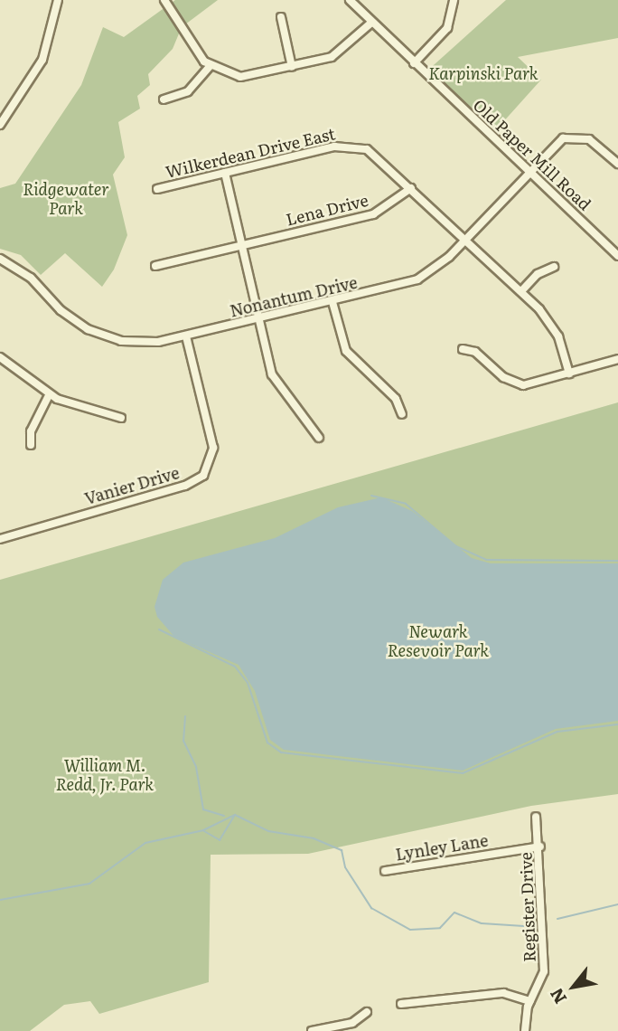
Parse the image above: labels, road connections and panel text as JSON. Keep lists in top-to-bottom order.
{
  "streets": {
    "street": [
      "Wilkerdean Drive East",
      "Old Paper Mill Road",
      "Lena Drive",
      "Nonantum Drive",
      "Vanier Drive",
      "Lynley Lane",
      "Register Drive"
    ]
  },
  "crossings": [
    ["Wilkerdean Drive East", "Lena Drive"],
    ["Wilkerdean Drive East", "Nonantum Drive"],
    ["Old Paper Mill Road", "Nonantum Drive"],
    ["Nonantum Drive", "Vanier Drive"],
    ["Lynley Lane", "Register Drive"]
  ],
  "parks": [
    "Karpinski Park",
    "Ridgewater Park",
    "Newark Resevoir Park",
    "William M. Redd, Jr. Park"
  ],
  "north": "bottom left"
}
